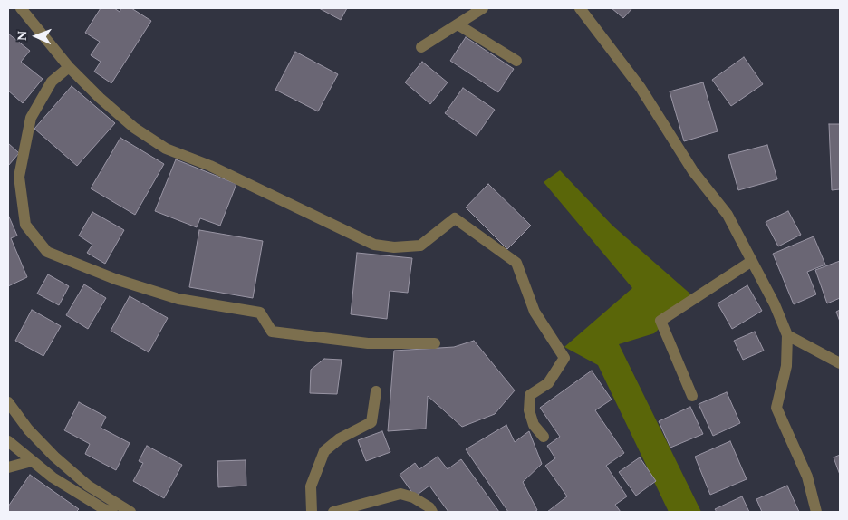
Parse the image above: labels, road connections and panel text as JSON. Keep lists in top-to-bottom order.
{
  "north": "left"
}
